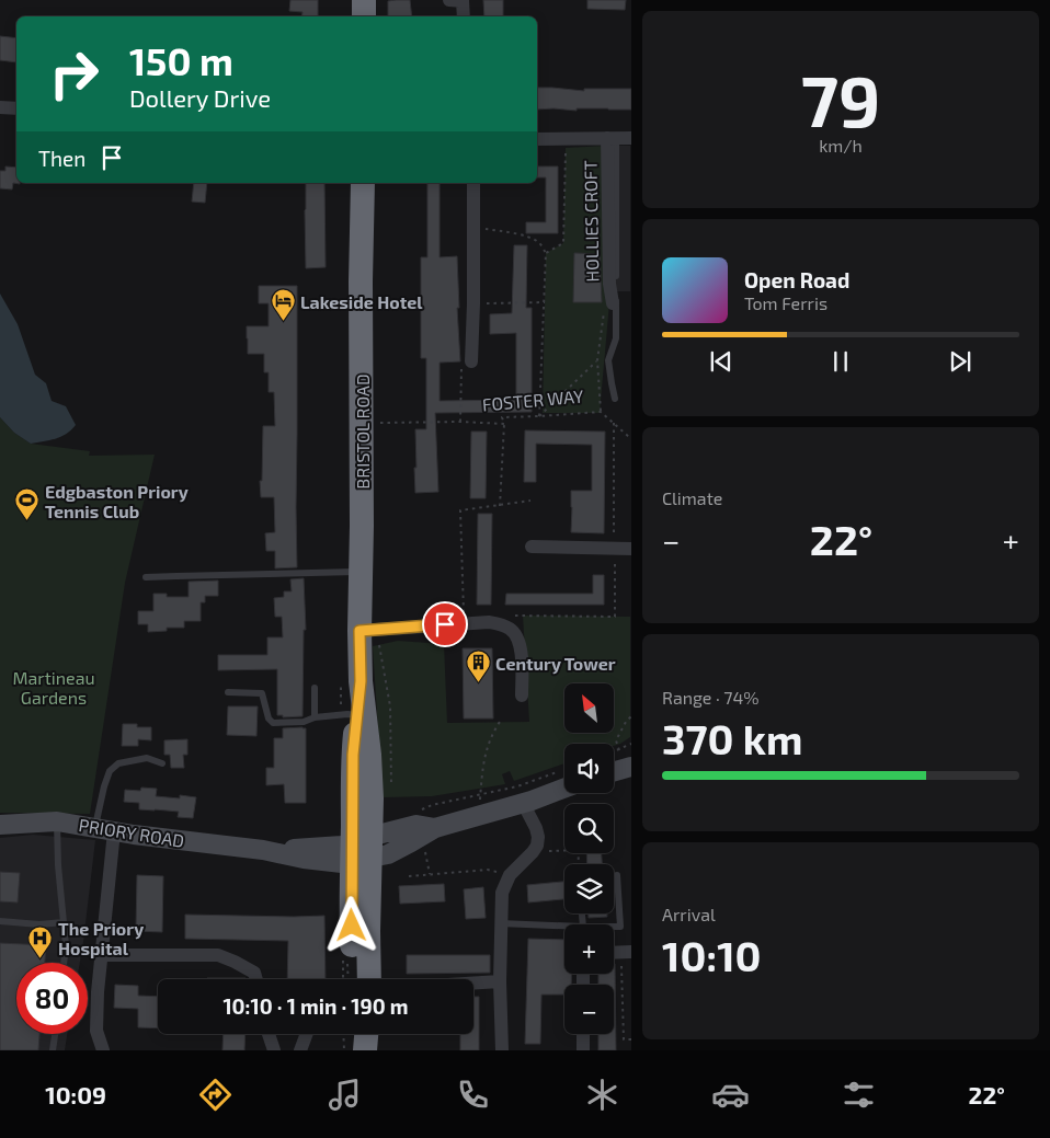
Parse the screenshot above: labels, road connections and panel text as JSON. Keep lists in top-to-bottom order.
{
  "streets": {
    "highway": ["BRISTOL ROAD"],
    "main road": ["PRIORY ROAD"],
    "street": ["HOLLIES CROFT"],
    "path": ["FOSTER WAY"]
  },
  "crossings": [
    ["FOSTER WAY", "BRISTOL ROAD"],
    ["BRISTOL ROAD", "PRIORY ROAD"]
  ],
  "parks": ["Martineau Gardens"],
  "places": {
    "hotel": ["Lakeside Hotel"],
    "sports": ["Edgbaston Priory Tennis Club"],
    "building": ["Century Tower"],
    "hospital": ["The Priory Hospital"]
  },
  "north": "top left",
  "page": {
    "tile": [
      ["79", "km/h"],
      "Climate",
      ["Range · 74%", "370 km"],
      ["Arrival", "10:10"]
    ],
    "turn": ["150 m", "Dollery Drive"],
    "then": "Then",
    "song": ["Open Road", "Tom Ferris"],
    "heat": ["−", "22°", "+"],
    "map_buttons": ["+", "−"],
    "limit": "80",
    "trip": "10:10 · 1 min · 190 m",
    "tabs": ["10:09", "22°"]
  }
}
